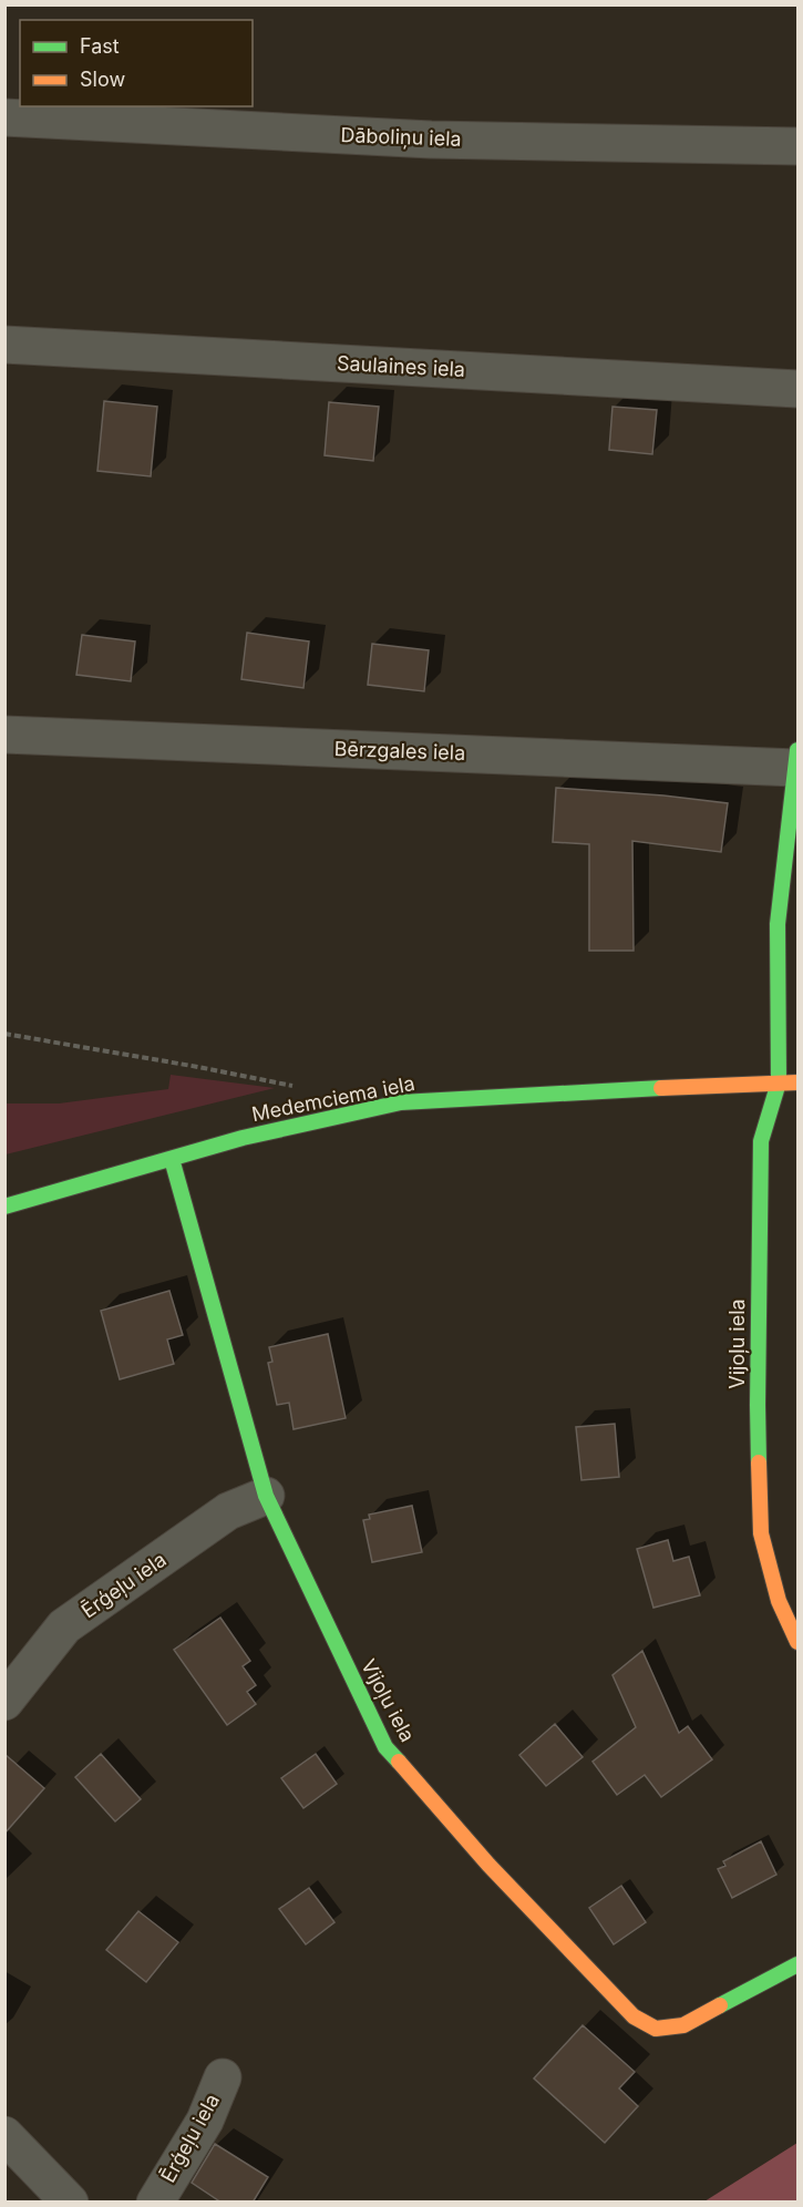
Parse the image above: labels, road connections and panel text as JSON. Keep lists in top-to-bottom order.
{
  "streets": {
    "street": [
      "Dāboliņu iela",
      "Saulaines iela",
      "Bērzgales iela",
      "Medemciema iela",
      "Vijoļu iela",
      "Ērģeļu iela"
    ]
  },
  "crossings": [
    ["Bērzgales iela", "Vijoļu iela"],
    ["Medemciema iela", "Vijoļu iela"],
    ["Vijoļu iela", "Ērģeļu iela"]
  ],
  "legend": ["Fast", "Slow"]
}
